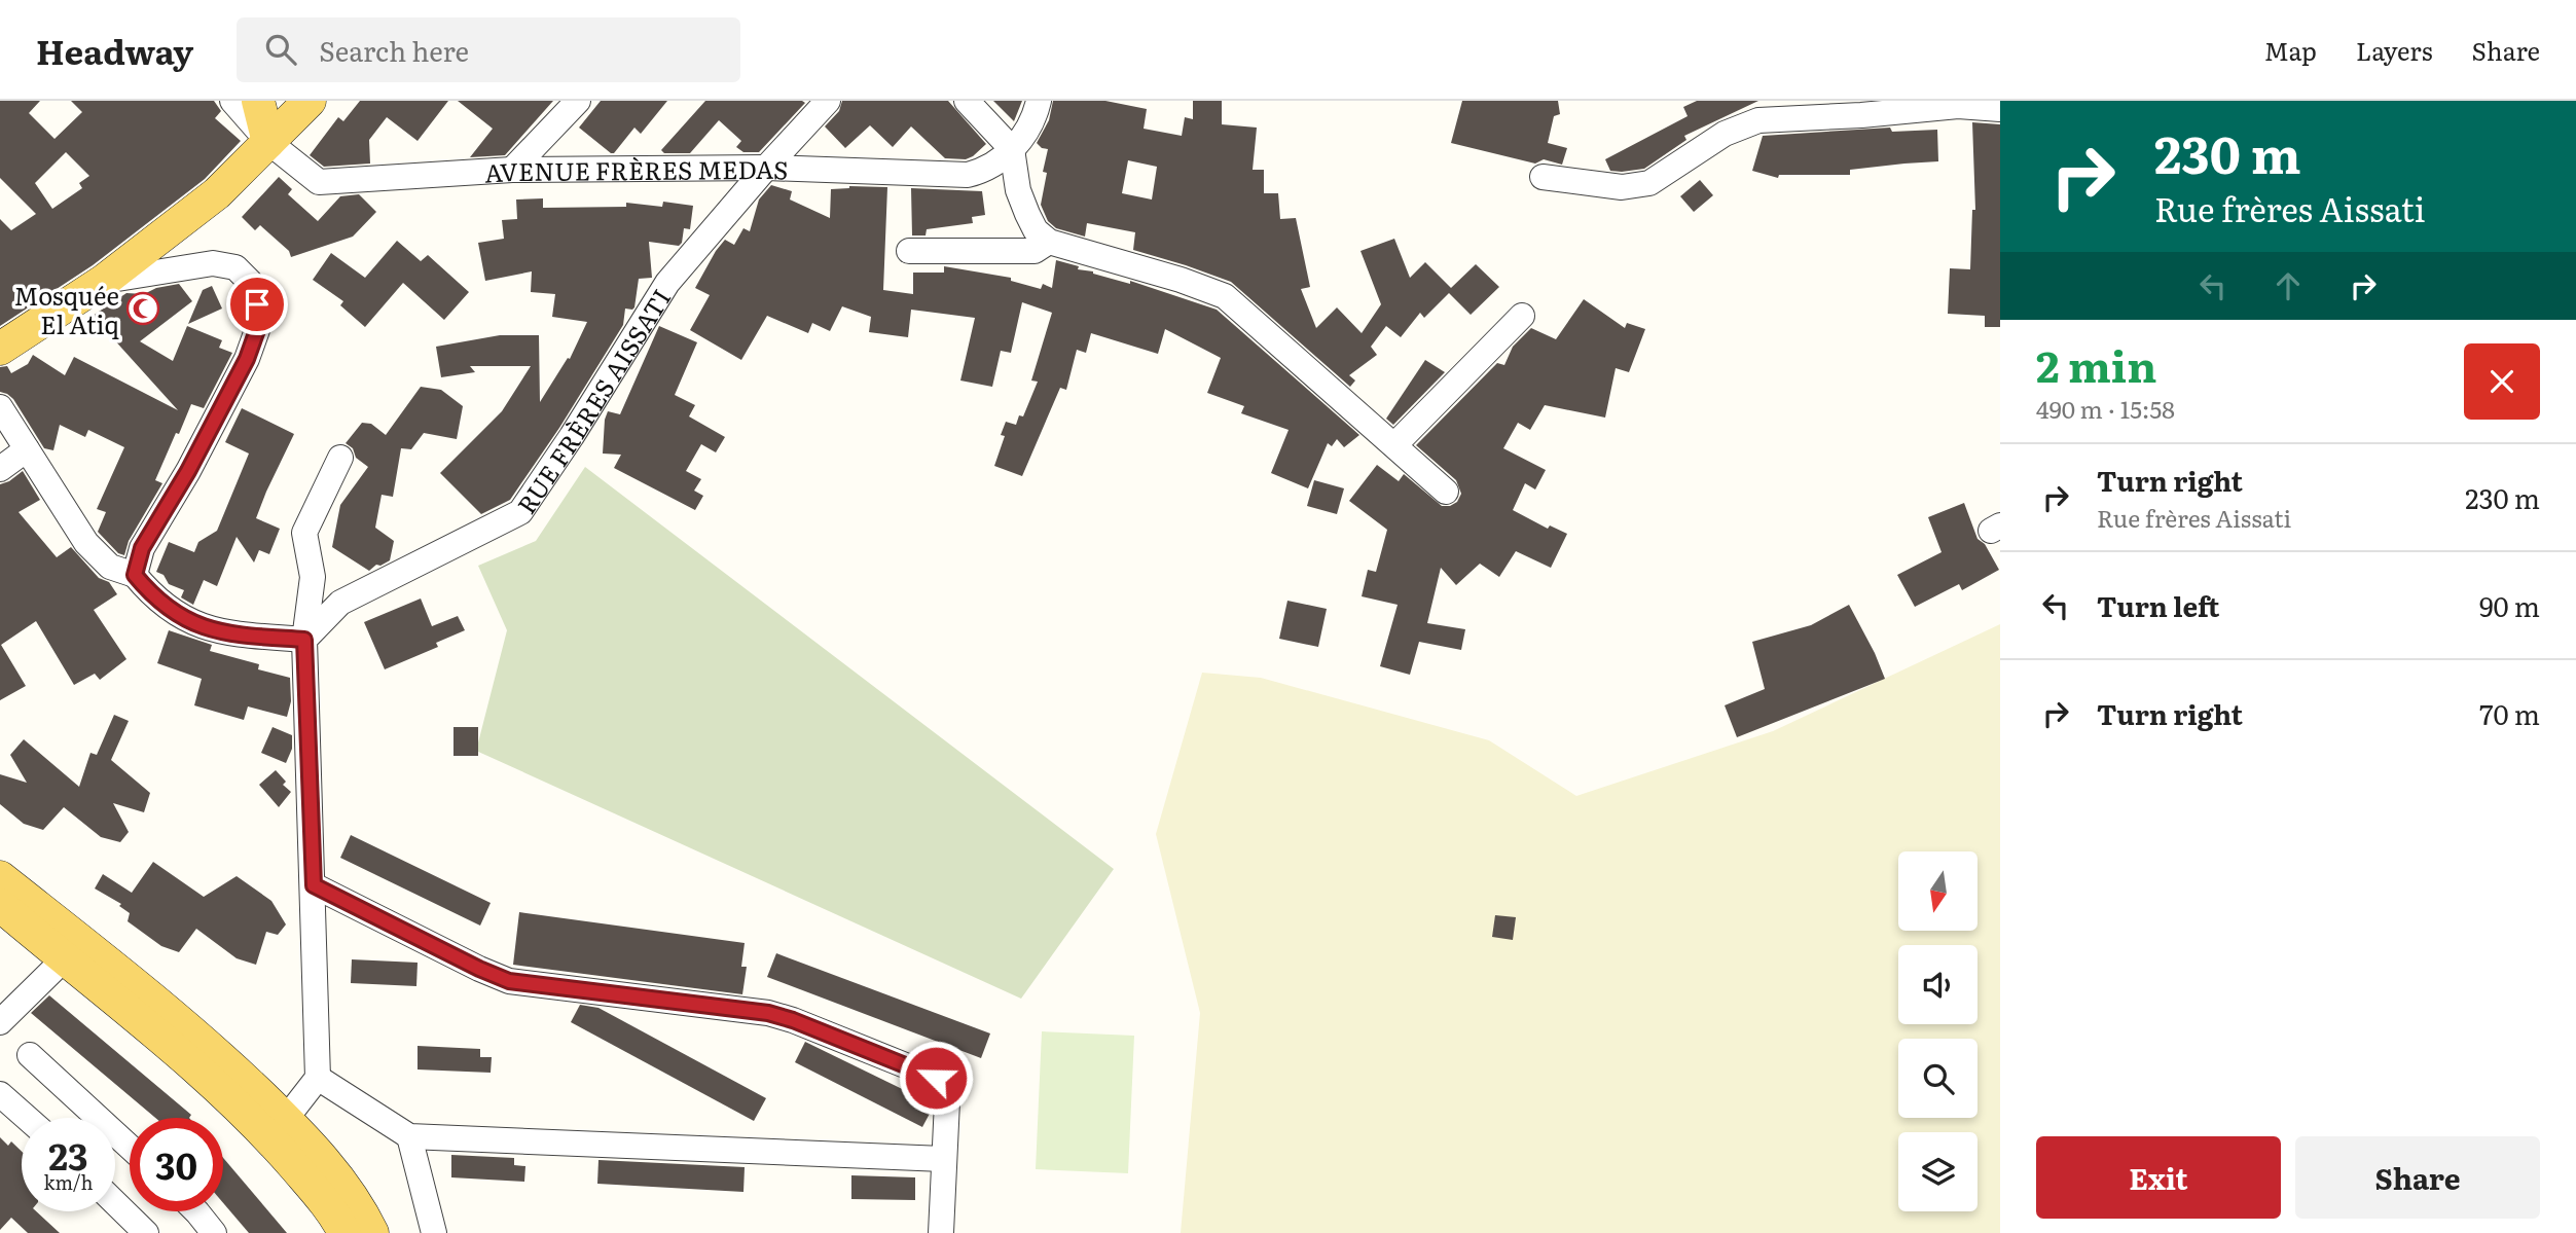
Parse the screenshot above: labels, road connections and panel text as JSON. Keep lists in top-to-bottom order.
{
  "streets": {
    "street": ["AVENUE FRÈRES MEDAS", "RUE FRÈRES AISSATI"]
  },
  "crossings": [
    ["AVENUE FRÈRES MEDAS", "RUE FRÈRES AISSATI"]
  ],
  "places": {
    "mosque": ["Mosquée El Atiq"]
  },
  "north": "bottom",
  "page": {
    "header": "Headway",
    "search": "Search here",
    "nav": ["Map", "Layers", "Share"],
    "turn": ["230 m", "Rue frères Aissati"],
    "heading": ["2 min", "490 m · 15:58"],
    "list": [
      {
        "name": "Turn right",
        "note": "Rue frères Aissati",
        "value": "230 m"
      },
      {
        "name": "Turn left",
        "value": "90 m"
      },
      {
        "name": "Turn right",
        "value": "70 m"
      }
    ],
    "speed": "23 km/h",
    "limit": "30",
    "buttons": ["Exit", "Share"]
  }
}
